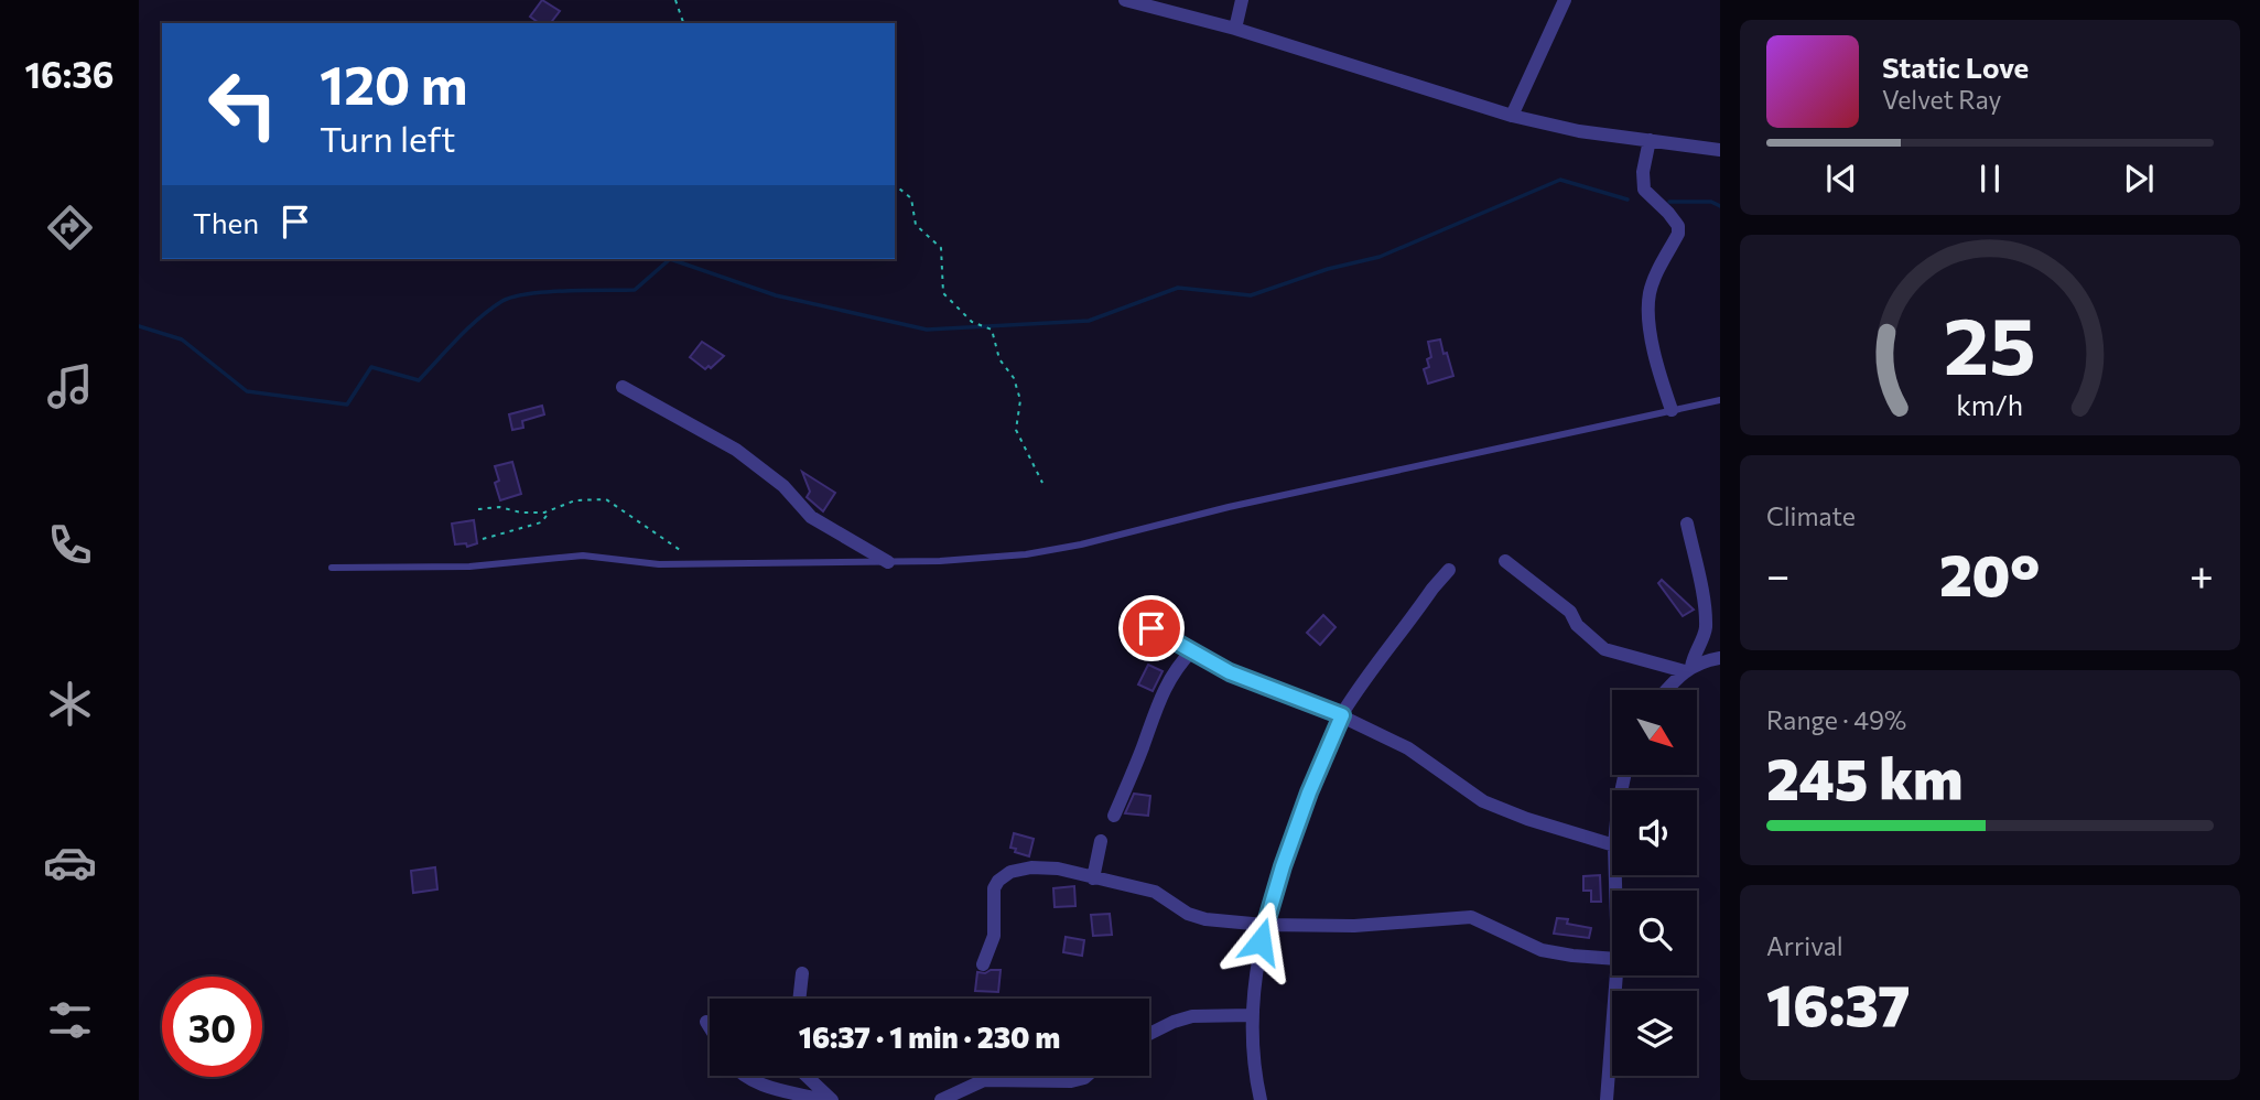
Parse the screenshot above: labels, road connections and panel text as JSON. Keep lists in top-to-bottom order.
{
  "north": "bottom right",
  "page": {
    "tabs": "16:36",
    "turn": ["120 m", "Turn left"],
    "song": ["Static Love", "Velvet Ray"],
    "then": "Then",
    "tile": [
      "Climate",
      ["Range · 49%", "245 km"],
      ["Arrival", "16:37"]
    ],
    "heat": ["−", "20°", "+"],
    "limit": "30",
    "trip": "16:37 · 1 min · 230 m",
    "gauge": ["25", "km/h"]
  }
}
